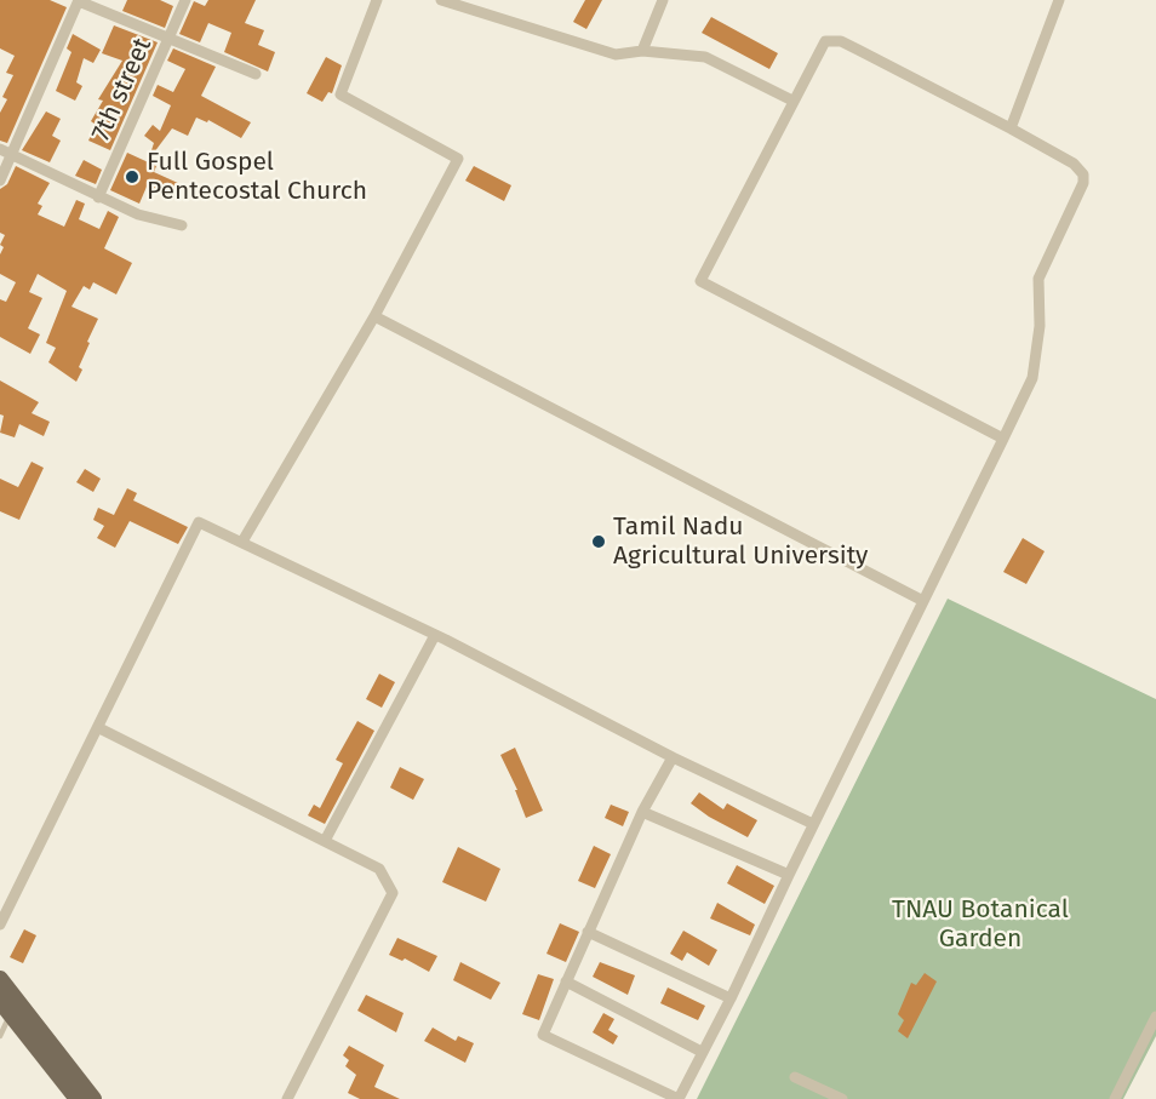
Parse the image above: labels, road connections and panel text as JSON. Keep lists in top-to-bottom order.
{
  "streets": {
    "street": ["7th street"]
  },
  "parks": ["TNAU Botanical Garden"],
  "places": ["Full Gospel Pentecostal Church", "Tamil Nadu Agricultural University"]
}
